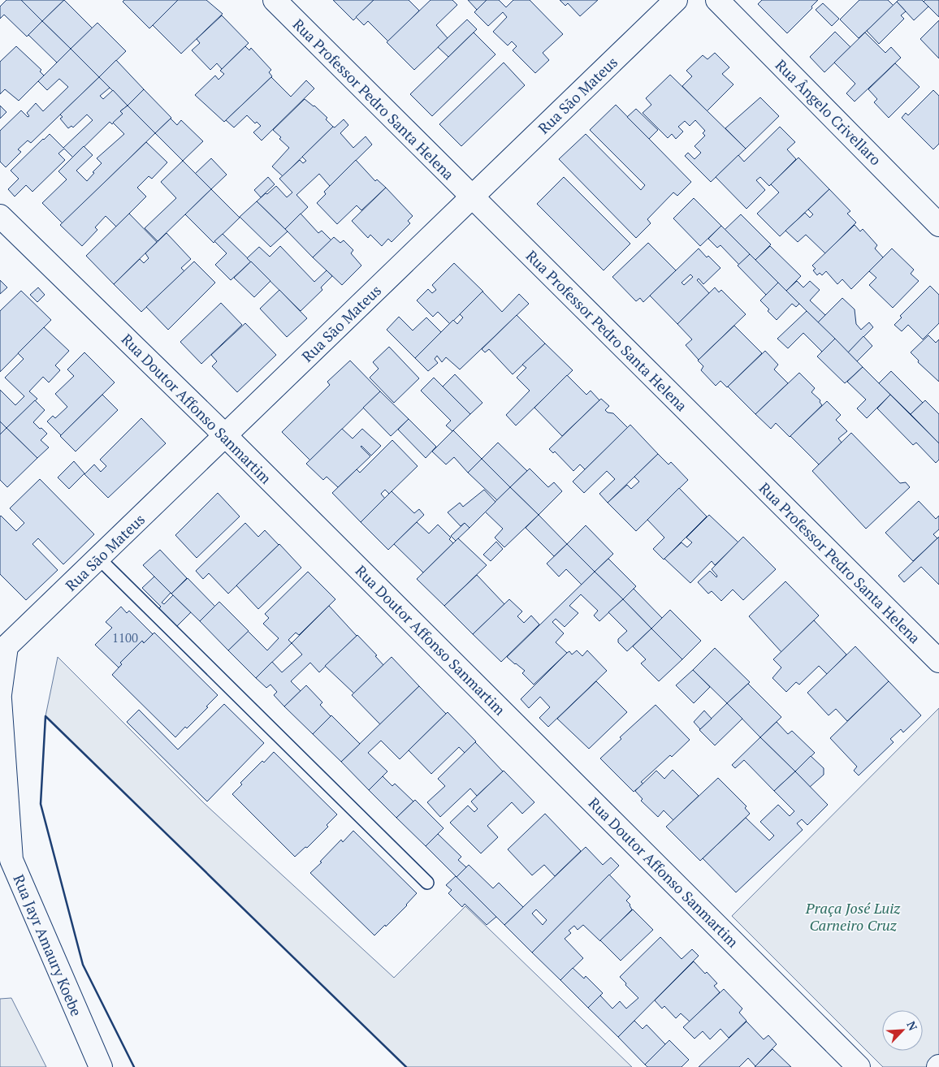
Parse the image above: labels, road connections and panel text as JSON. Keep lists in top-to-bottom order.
{
  "streets": {
    "street": [
      "Rua São Mateus",
      "Rua Professor Pedro Santa Helena",
      "Rua Ângelo Crivellaro",
      "Rua Doutor Affonso Sanmartim",
      "Rua Jayr Amaury Koebe"
    ]
  },
  "crossings": [
    ["Rua São Mateus", "Rua Professor Pedro Santa Helena"],
    ["Rua São Mateus", "Rua Doutor Affonso Sanmartim"]
  ],
  "parks": ["Praça José Luiz Carneiro Cruz"],
  "house_numbers": ["1100"],
  "north": "top right"
}
